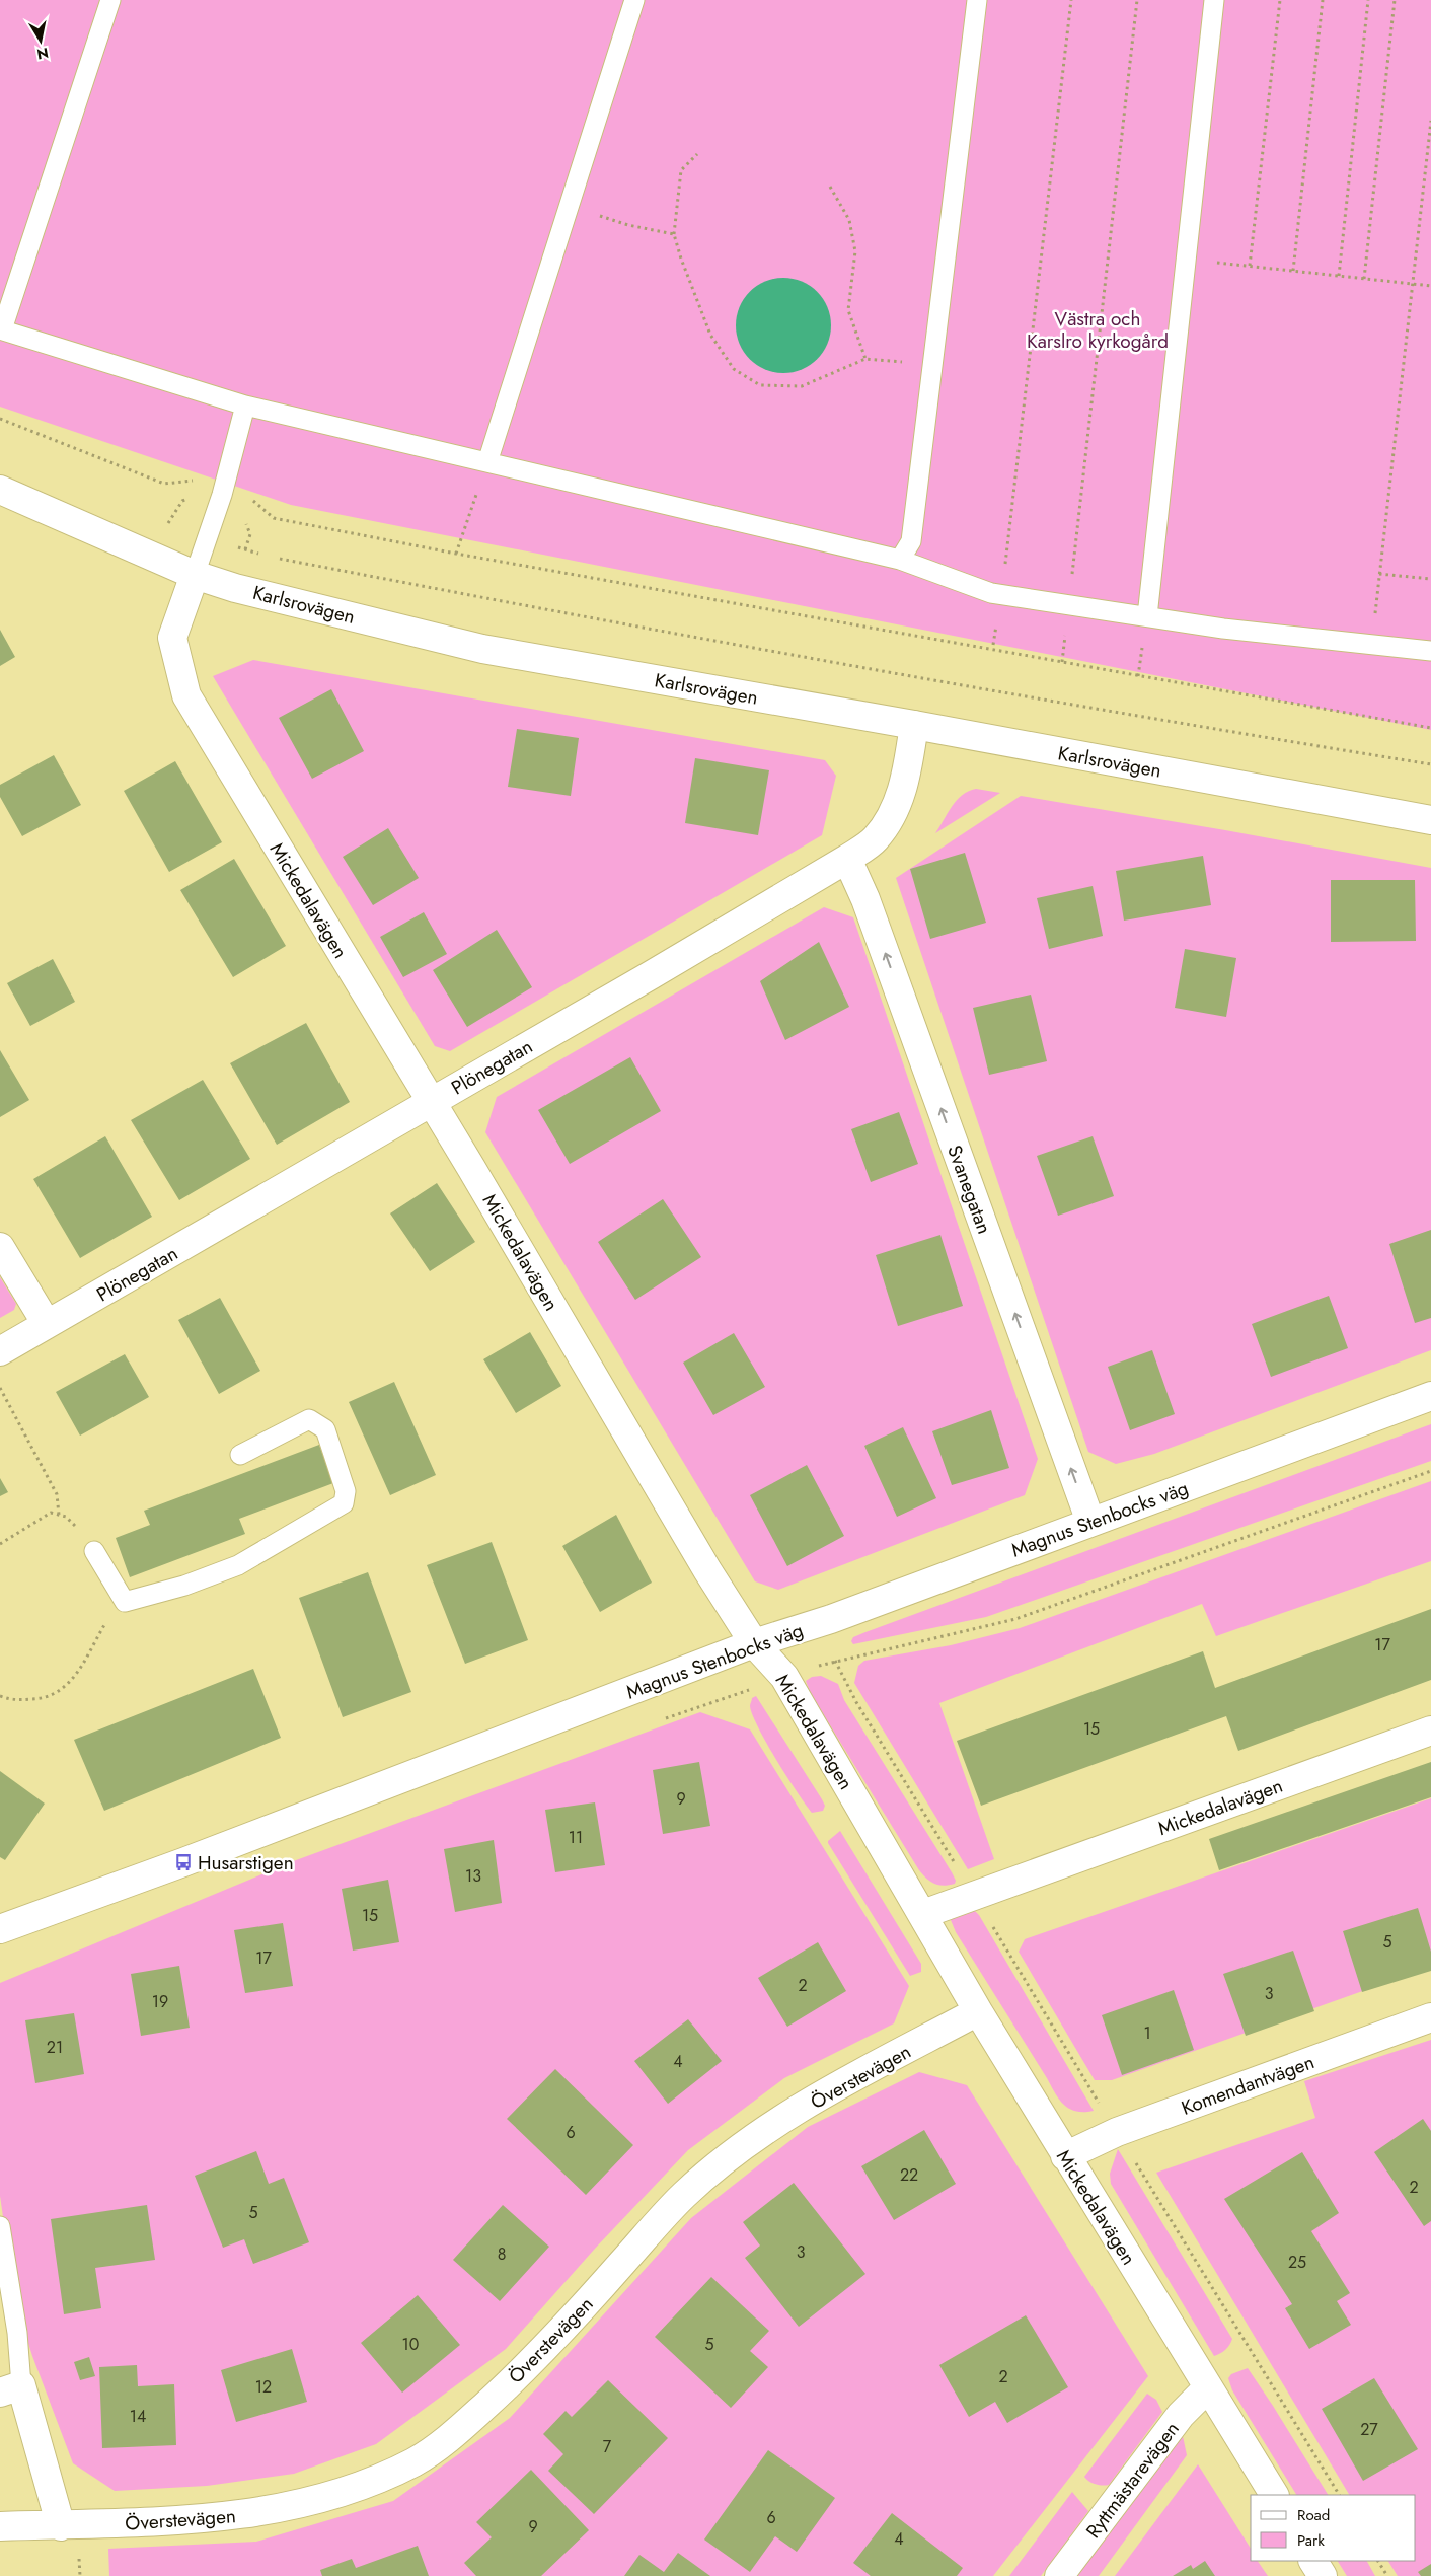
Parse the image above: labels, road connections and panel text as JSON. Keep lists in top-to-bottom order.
{
  "streets": {
    "street": [
      "Karlsrovägen",
      "Mickedalavägen",
      "Plönegatan",
      "Svanegatan",
      "Magnus Stenbocks väg",
      "Överstevägen",
      "Komendantvägen",
      "Ryttmästarevägen"
    ]
  },
  "crossings": [
    ["Karlsrovägen", "Mickedalavägen"],
    ["Karlsrovägen", "Plönegatan"],
    ["Mickedalavägen", "Plönegatan"],
    ["Mickedalavägen", "Magnus Stenbocks väg"],
    ["Mickedalavägen", "Överstevägen"],
    ["Mickedalavägen", "Komendantvägen"],
    ["Mickedalavägen", "Ryttmästarevägen"],
    ["Plönegatan", "Svanegatan"],
    ["Svanegatan", "Magnus Stenbocks väg"]
  ],
  "one_way": ["Svanegatan"],
  "parks": ["Västra och Karslro kyrkogård"],
  "places": {
    "bus stop": ["Husarstigen"]
  },
  "house_numbers": [
    "17",
    "15",
    "9",
    "11",
    "13",
    "15",
    "5",
    "17",
    "2",
    "3",
    "19",
    "1",
    "21",
    "4",
    "6",
    "22",
    "2",
    "5",
    "3",
    "8",
    "25",
    "10",
    "5",
    "2",
    "12",
    "14",
    "27",
    "7",
    "6",
    "9",
    "4"
  ],
  "legend": ["Road", "Park"],
  "north": "bottom"
}
